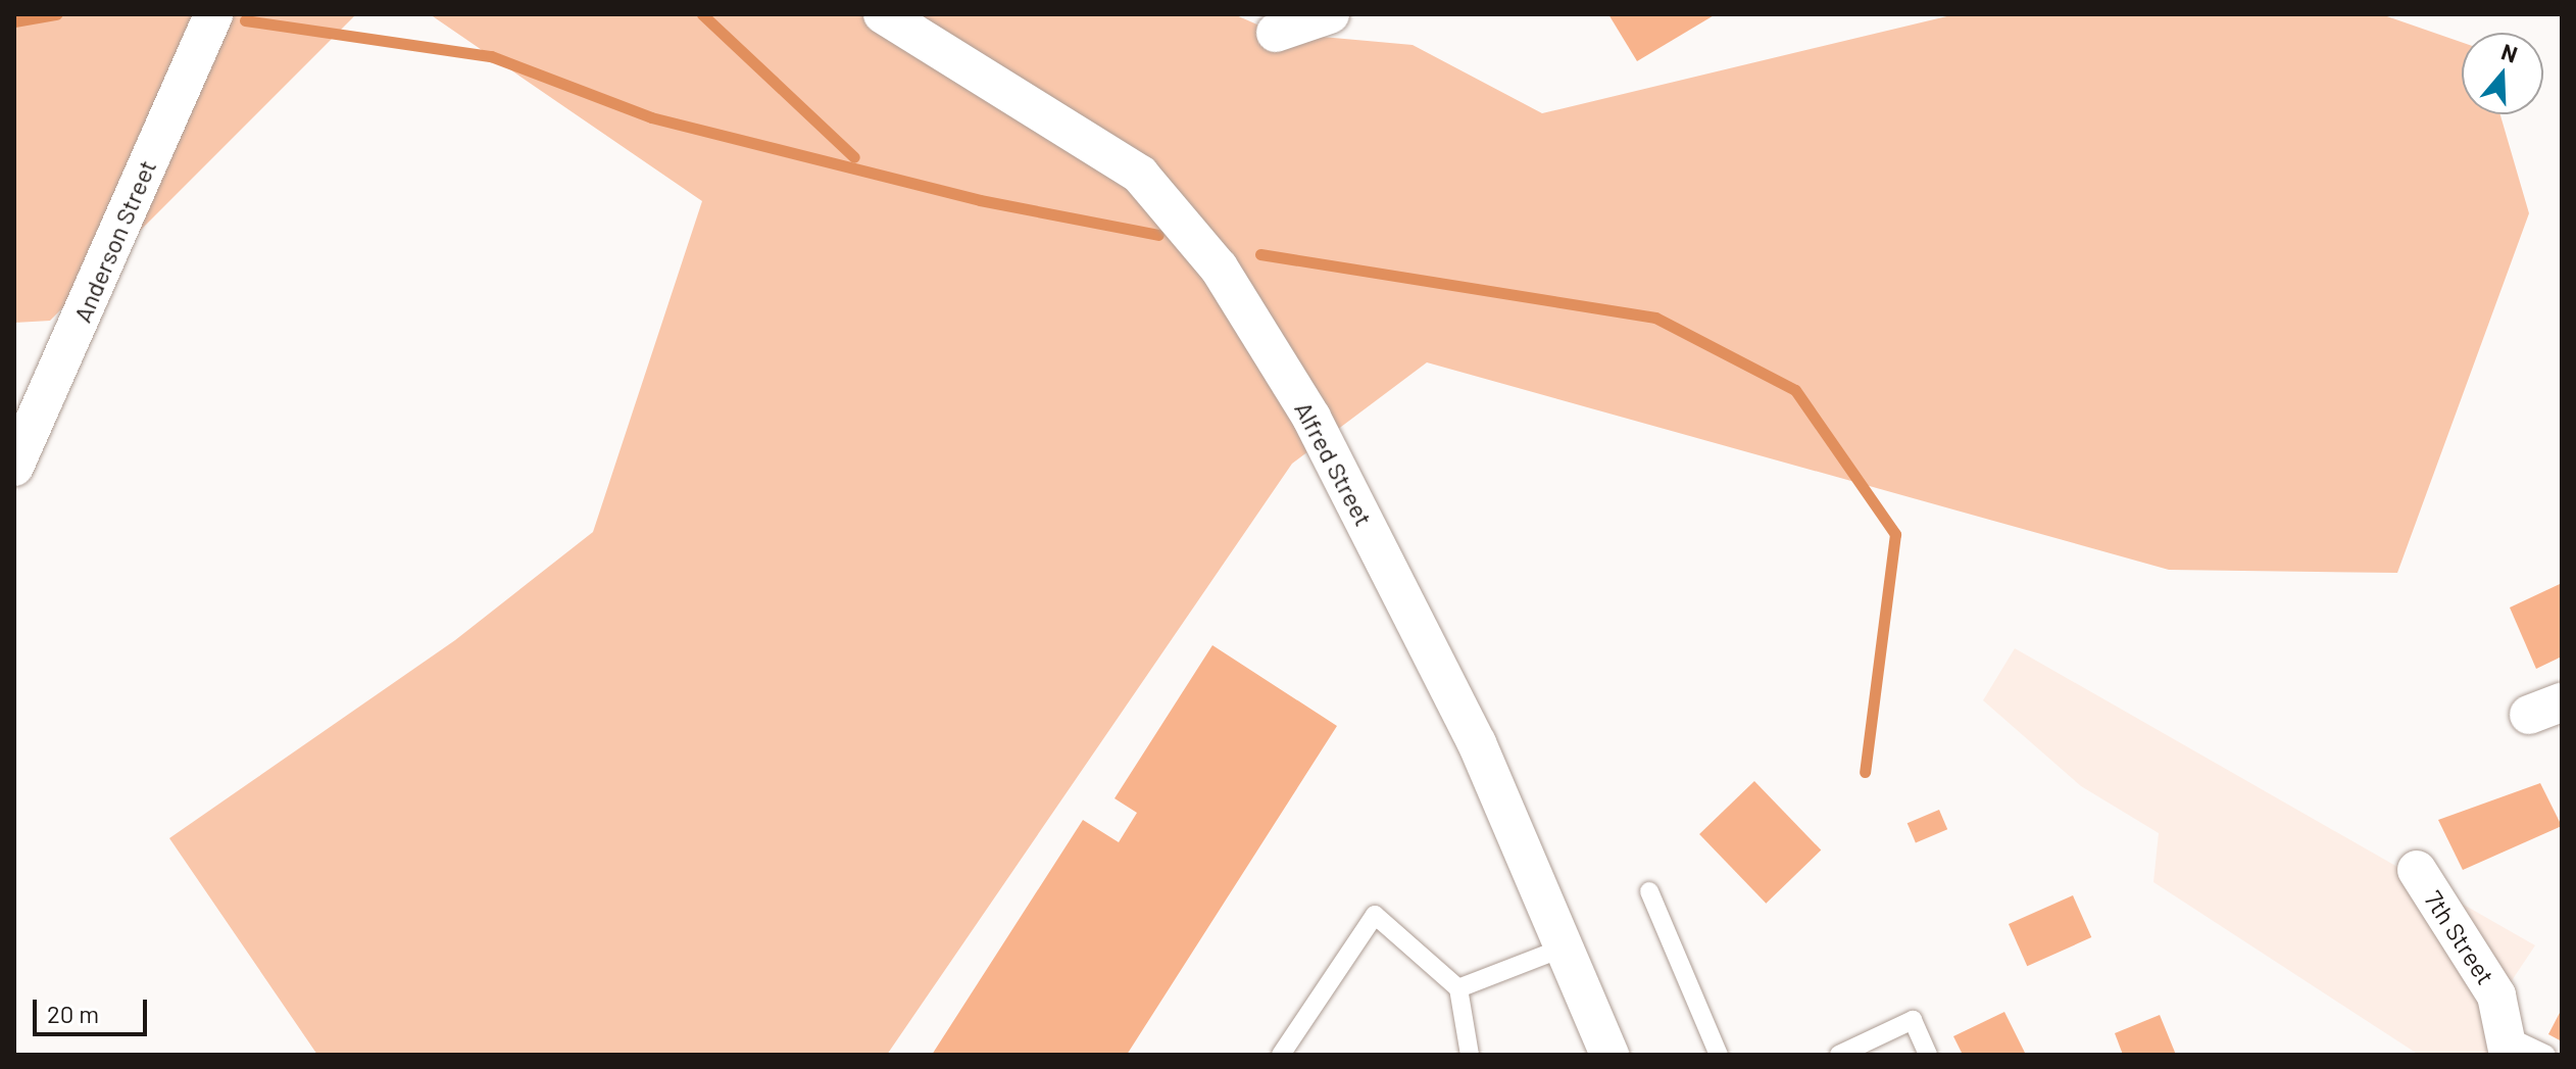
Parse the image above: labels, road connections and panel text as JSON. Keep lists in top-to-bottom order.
{
  "streets": {
    "street": ["Anderson Street", "Alfred Street", "7th Street"]
  },
  "scale_bar": "20 m",
  "north": "top"
}
